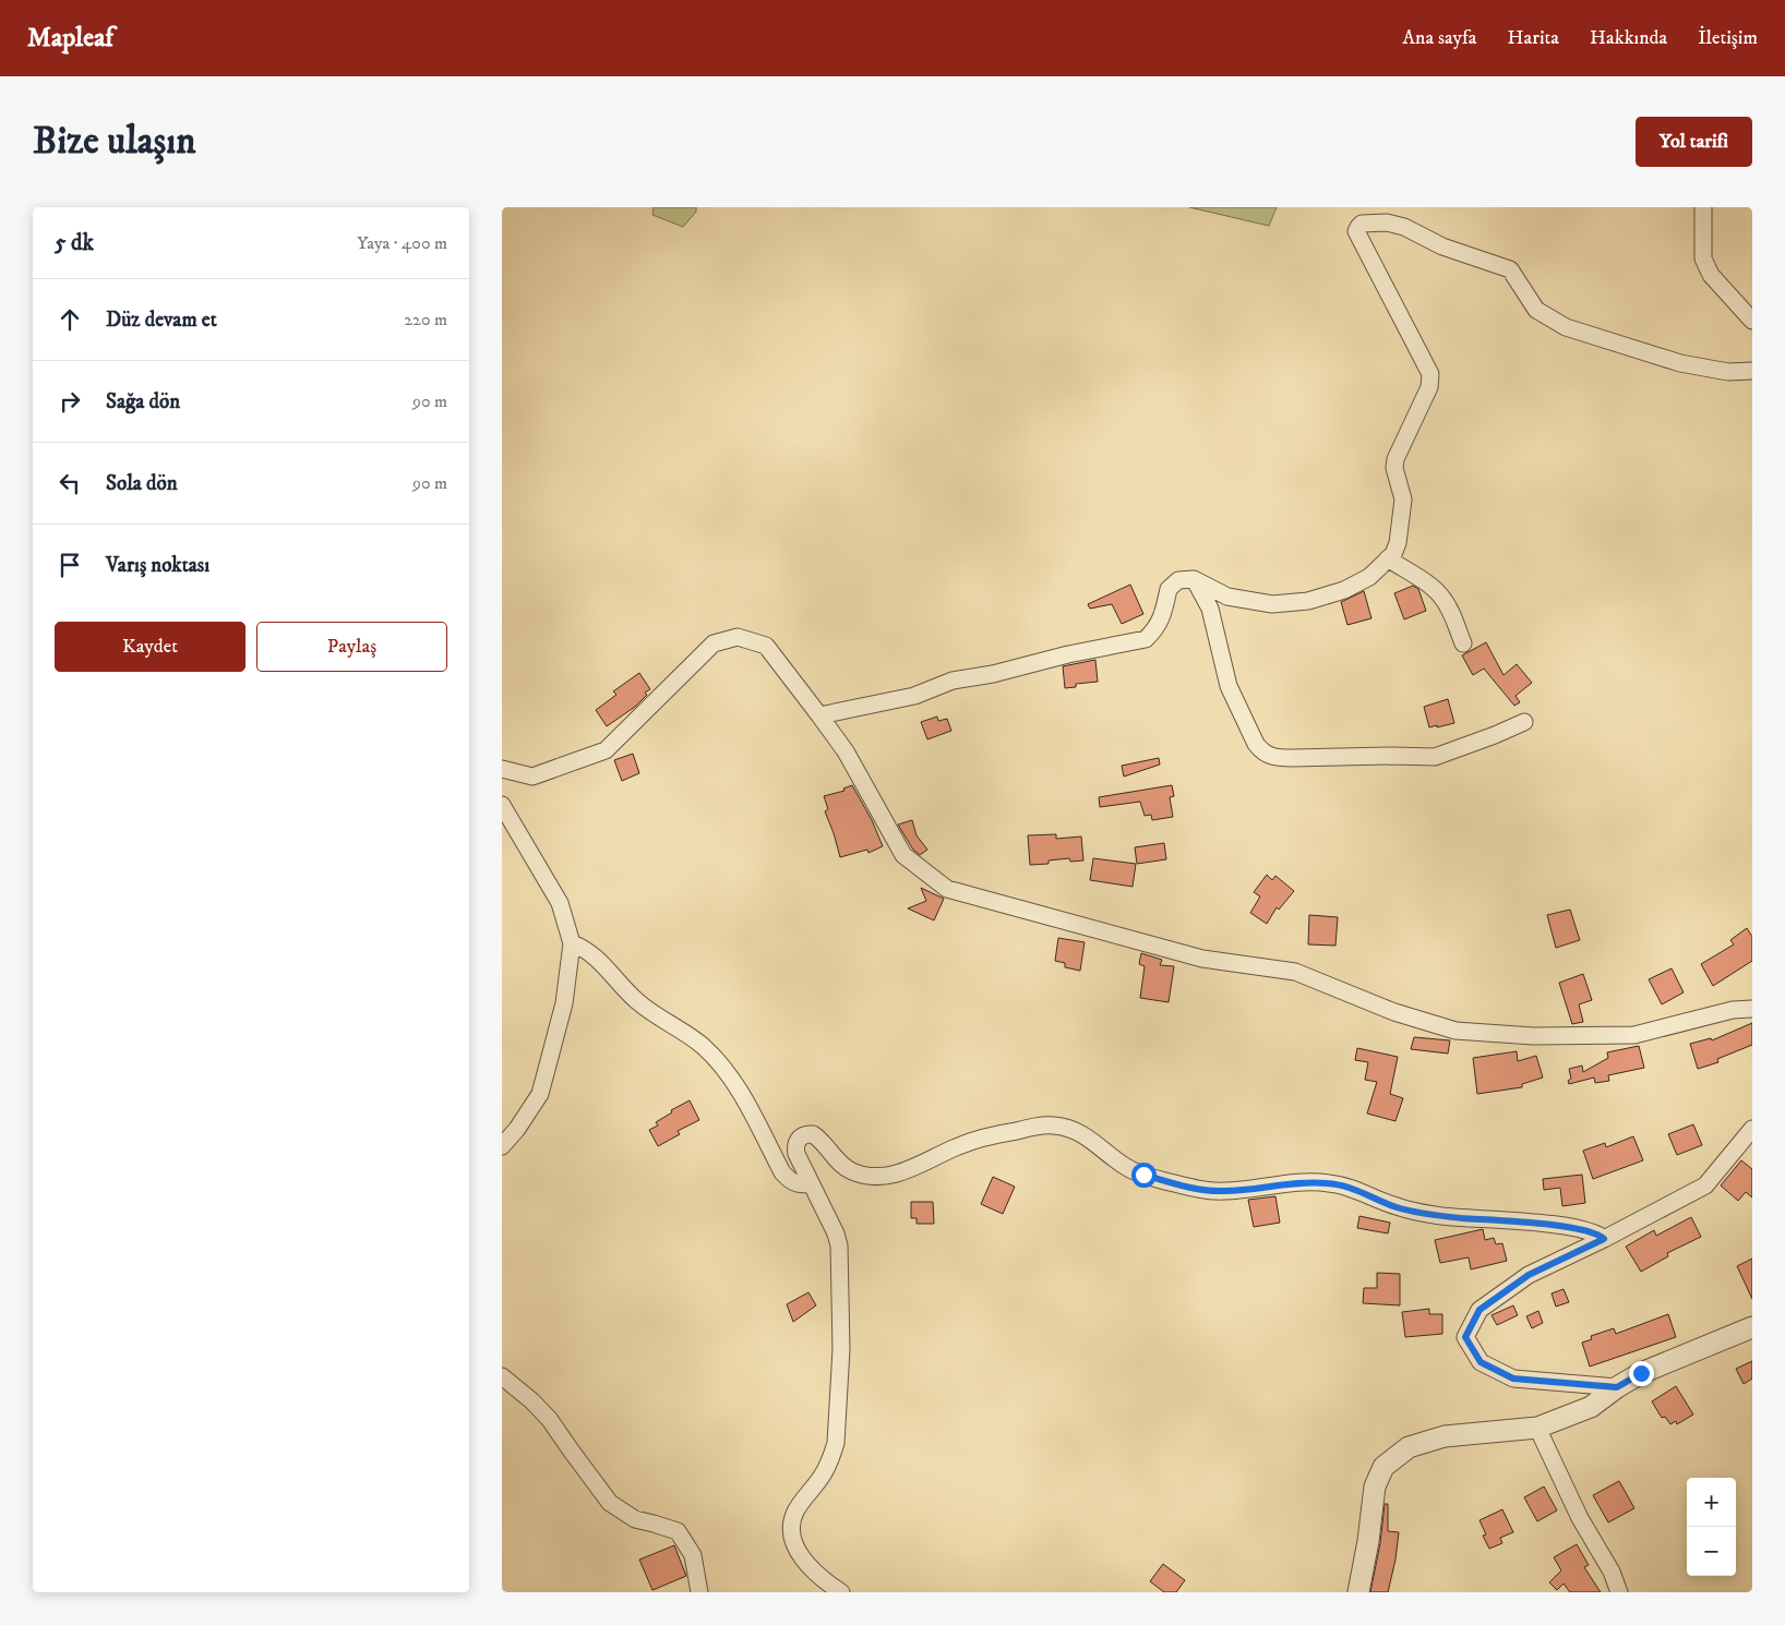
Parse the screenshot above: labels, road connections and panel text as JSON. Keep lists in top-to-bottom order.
{
  "page": {
    "header": "Mapleaf",
    "nav": [
      "Ana sayfa",
      "Harita",
      "Hakkında",
      "İletişim"
    ],
    "buttons": [
      "Yol tarifi",
      ["Kaydet", "Paylaş"]
    ],
    "title": "Bize ulaşın",
    "heading": ["5 dk", "Yaya · 400 m"],
    "list": [
      ["Düz devam et", "220 m"],
      ["Sağa dön", "90 m"],
      ["Sola dön", "90 m"],
      "Varış noktası"
    ],
    "map_buttons": ["+", "−"]
  }
}
